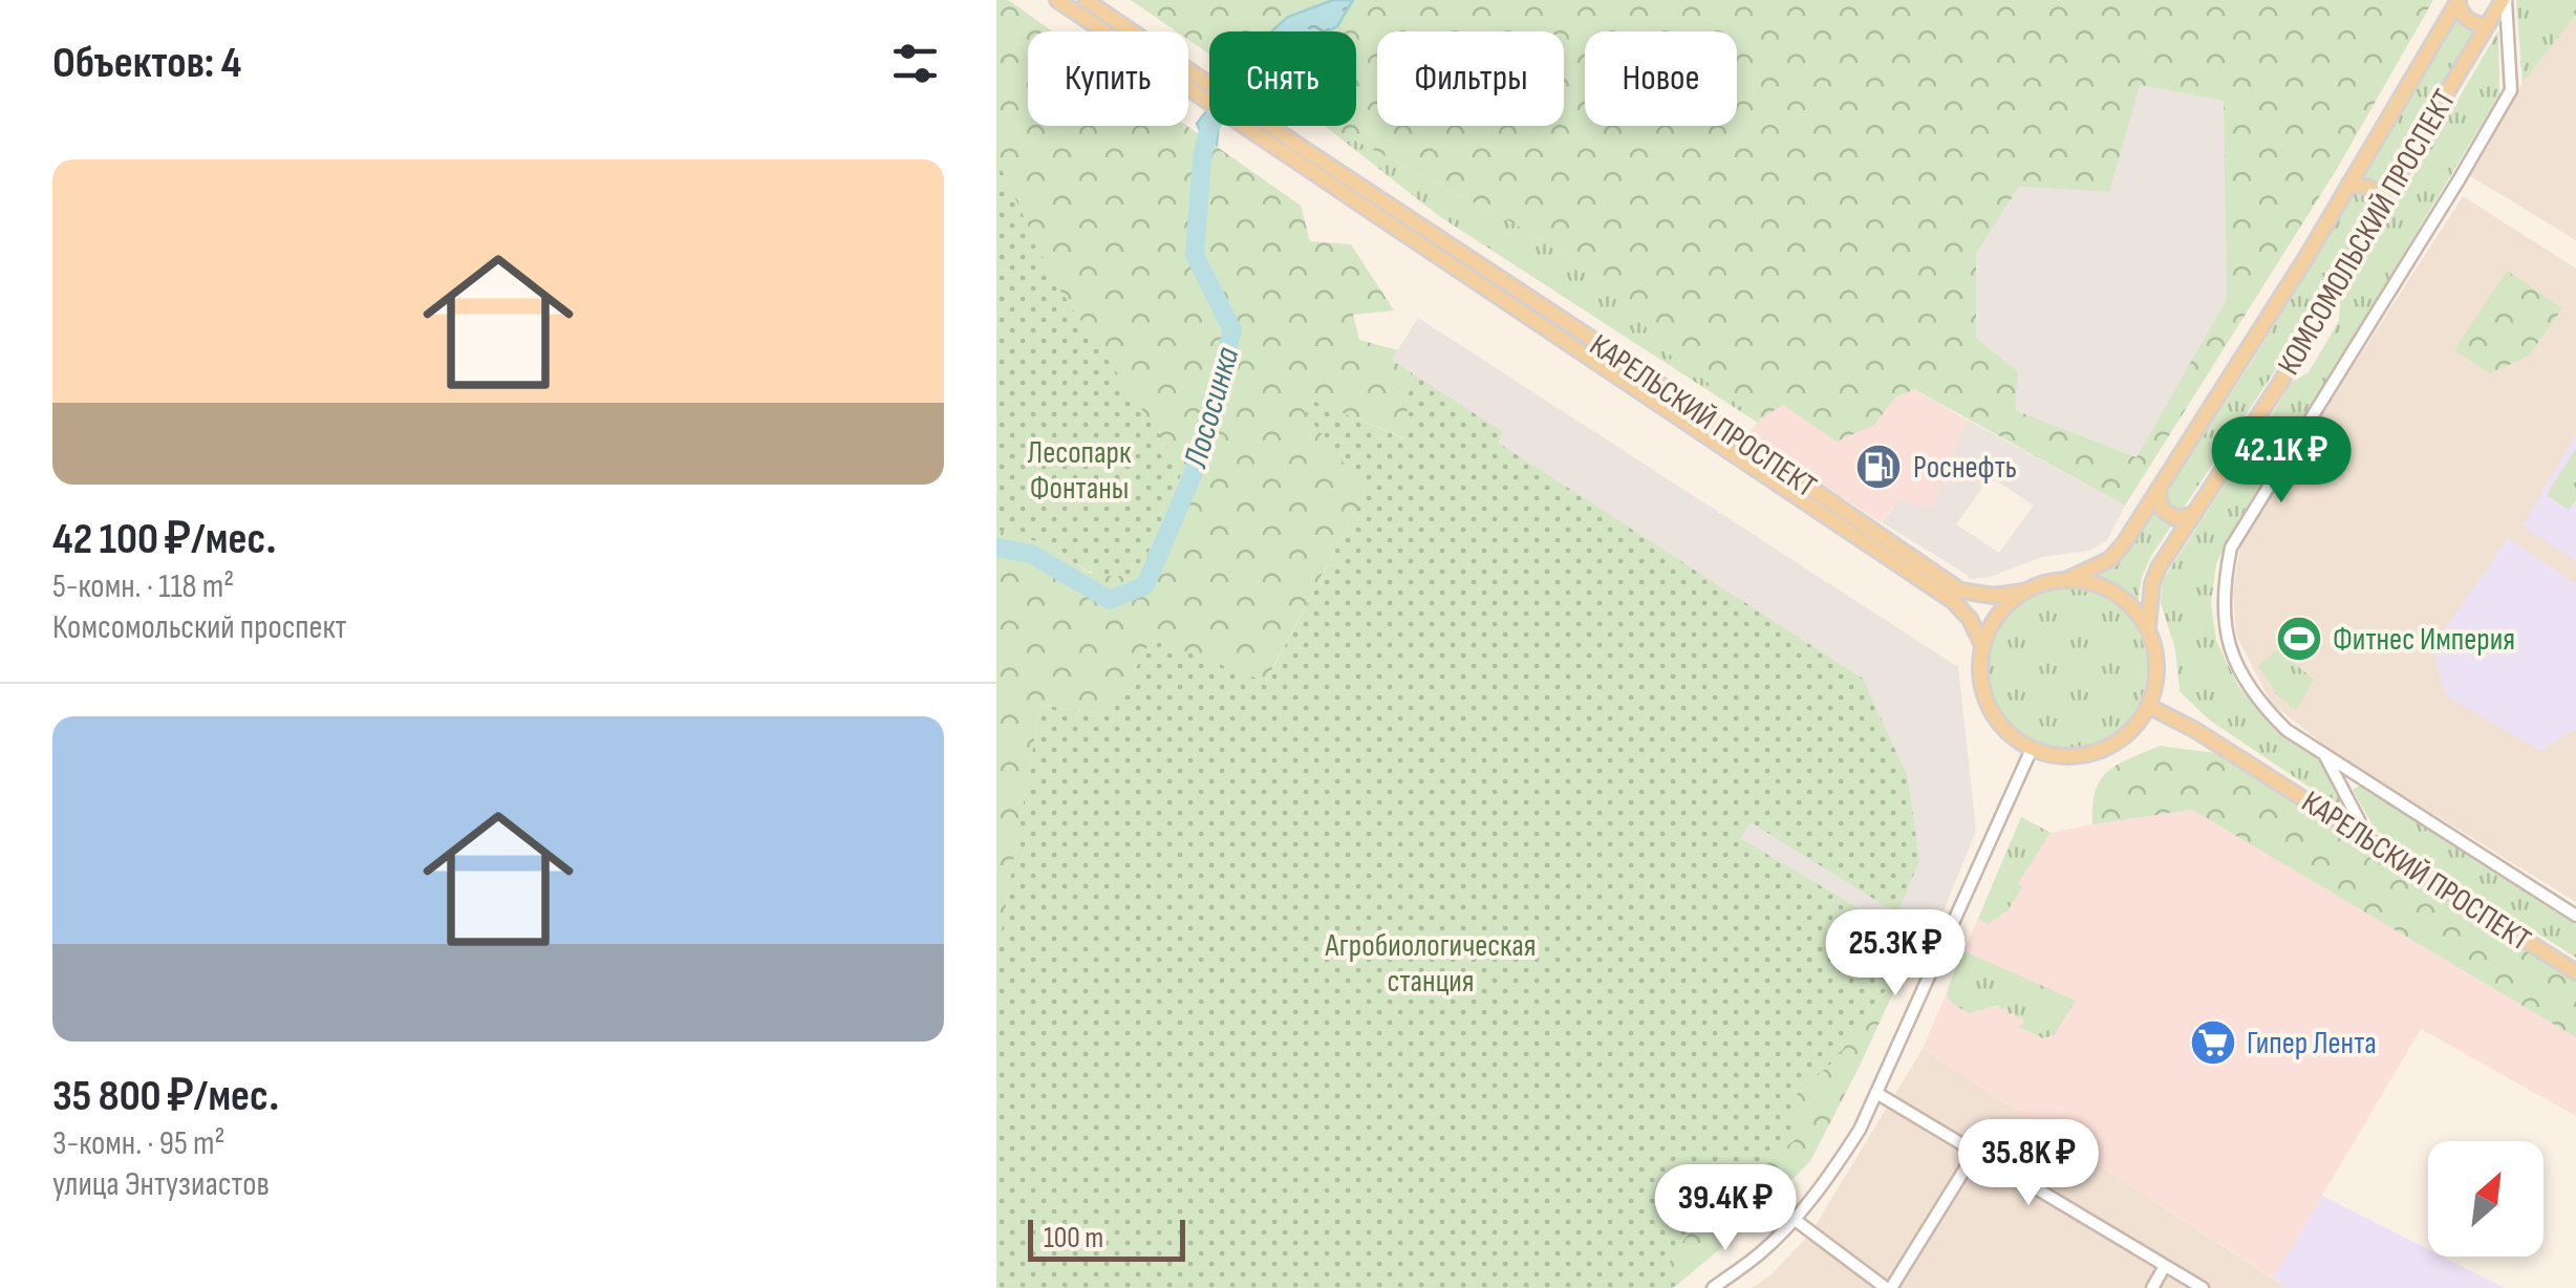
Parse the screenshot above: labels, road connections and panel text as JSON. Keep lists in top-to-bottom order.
{
  "streets": {
    "main road": ["КОМСОМОЛЬСКИЙ ПРОСПЕКТ", "КАРЕЛЬСКИЙ ПРОСПЕКТ"]
  },
  "crossings": [
    ["КОМСОМОЛЬСКИЙ ПРОСПЕКТ", "КАРЕЛЬСКИЙ ПРОСПЕКТ"]
  ],
  "water": ["Лососинка"],
  "parks": ["Лесопарк Фонтаны", "Агробиологическая станция"],
  "places": {
    "fuel station": ["Роснефть"],
    "sports": ["Фитнес Империя"],
    "supermarket": ["Гипер Лента"]
  },
  "scale_bar": "100 m",
  "north": "top right",
  "page": {
    "heading": "Объектов: 4",
    "chip": [
      "Купить",
      "Снять",
      "Фильтры",
      "Новое"
    ],
    "list": [
      {
        "name": "42 100 ₽/мес.",
        "note": "5-комн. · 118 m² · Комсомольский проспект"
      },
      {
        "name": "35 800 ₽/мес.",
        "note": "3-комн. · 95 m² · улица Энтузиастов"
      }
    ],
    "price": [
      "42.1K ₽",
      "25.3K ₽",
      "35.8K ₽",
      "39.4K ₽"
    ],
    "scale": "100 m"
  }
}
